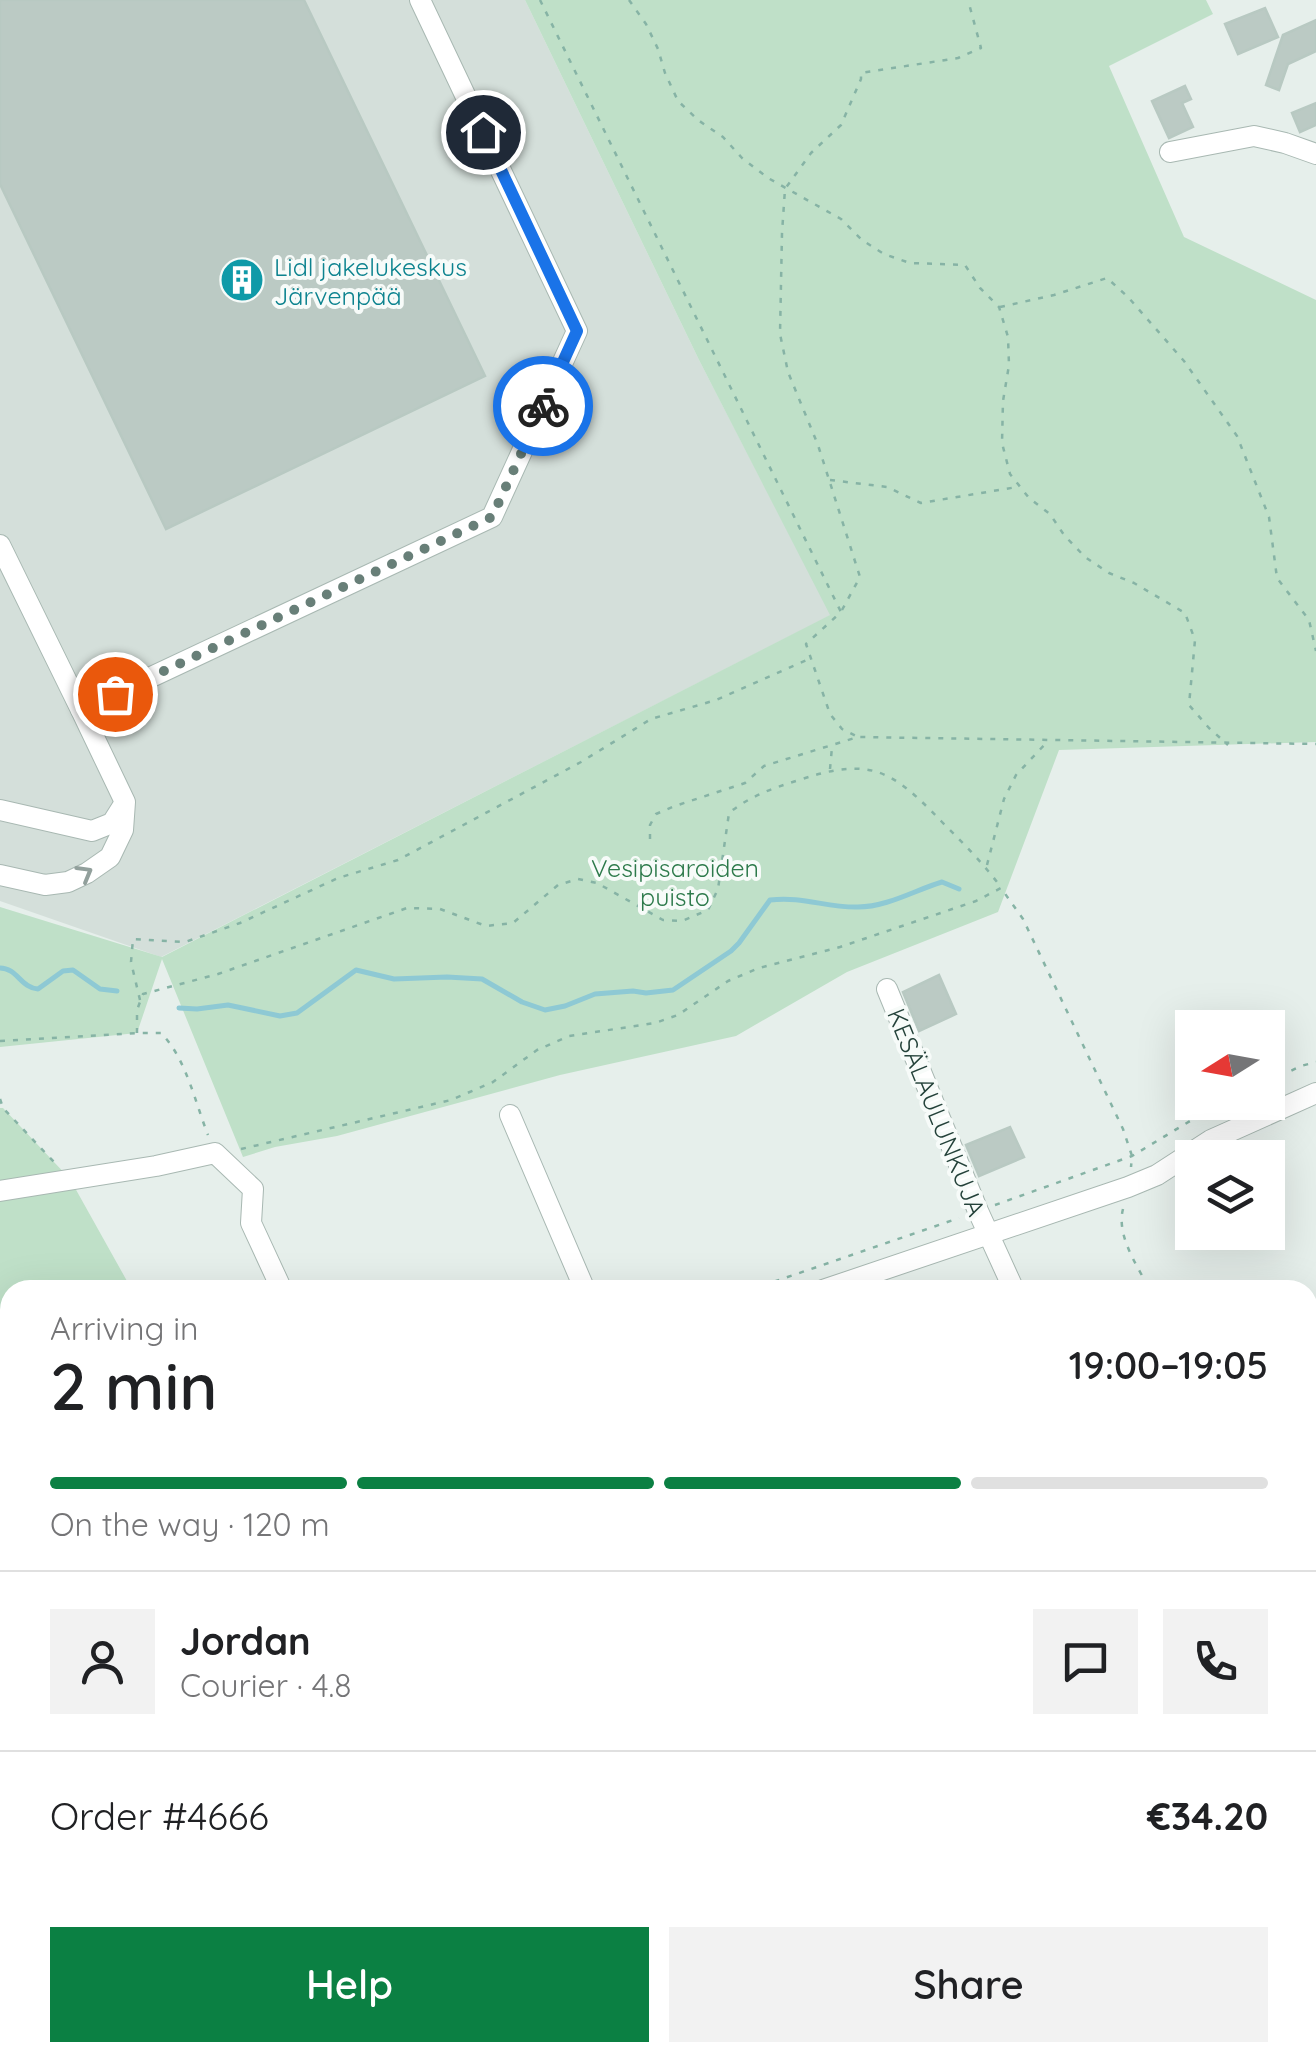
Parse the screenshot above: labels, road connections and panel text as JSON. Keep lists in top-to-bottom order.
{
  "streets": {
    "street": ["KESÄLAULUNKUJA"]
  },
  "parks": ["Vesipisaroiden puisto"],
  "places": {
    "building": ["Lidl jakelukeskus Järvenpää"]
  },
  "north": "left",
  "page": {
    "heading": ["2 min", "Arriving in", "19:00–19:05"],
    "panel": [
      "Jordan",
      "Courier · 4.8",
      "Order #4666",
      "€34.20"
    ],
    "bar": "On the way · 120 m",
    "buttons": ["Help", "Share"]
  }
}
